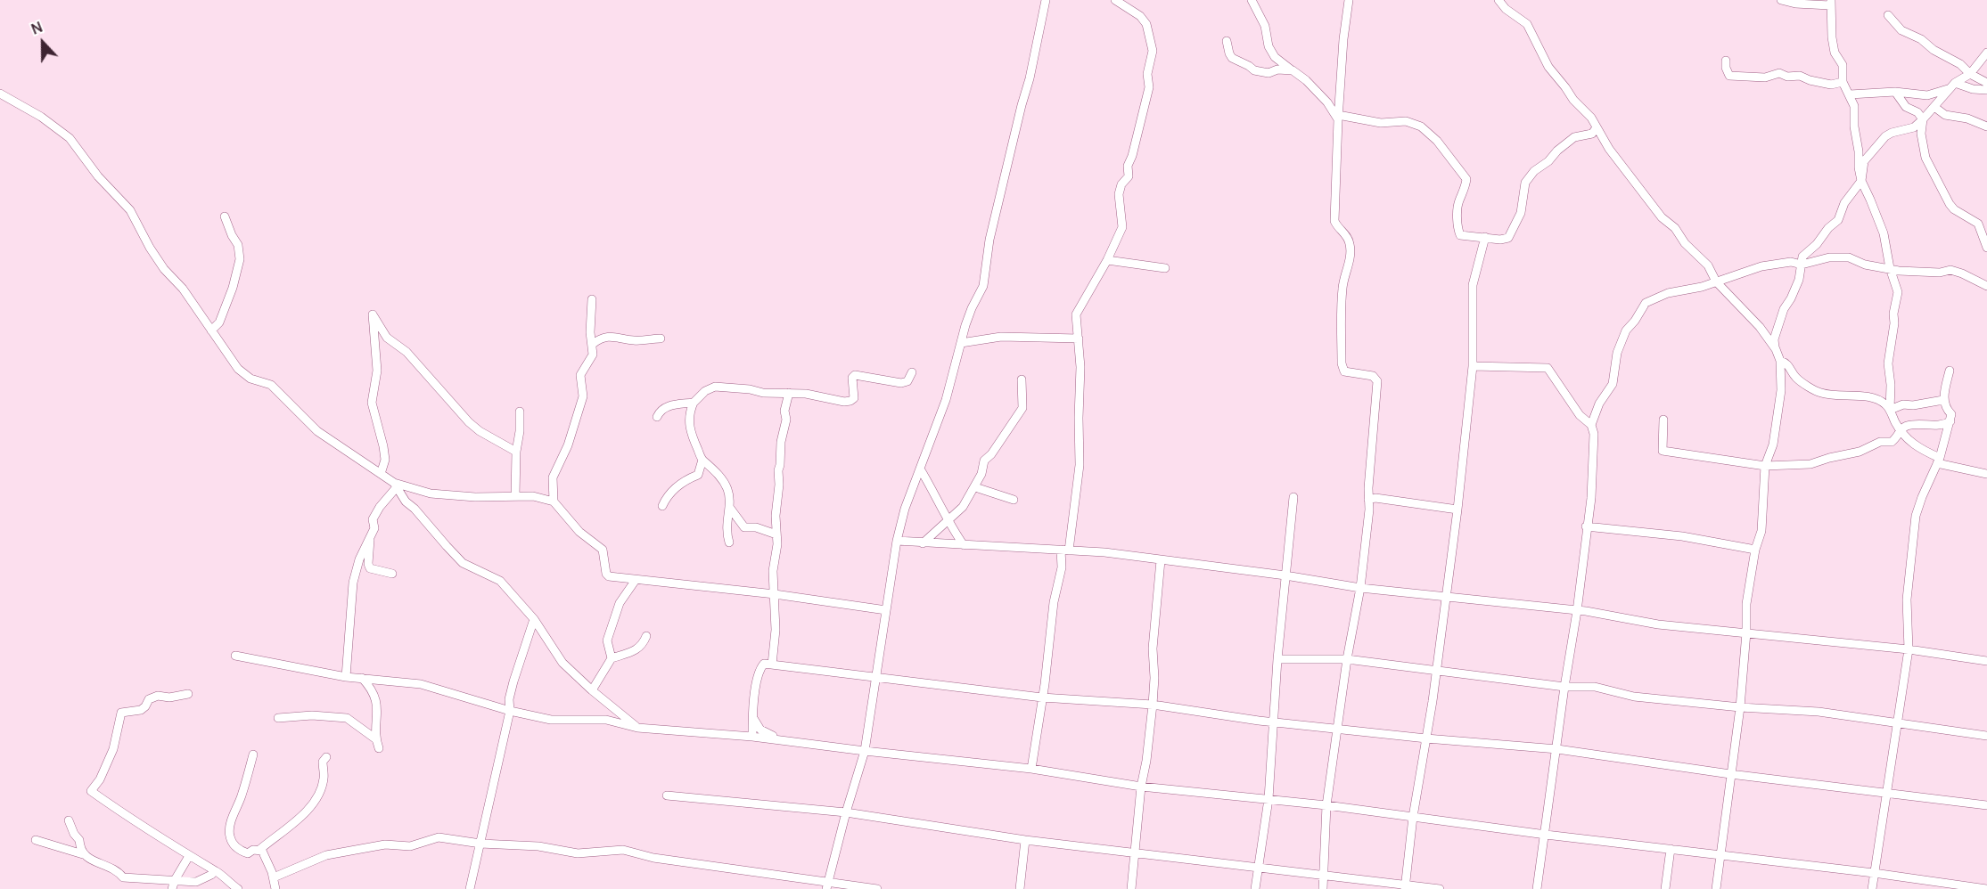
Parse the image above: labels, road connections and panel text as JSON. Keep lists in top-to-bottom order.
{
  "north": "top"
}
